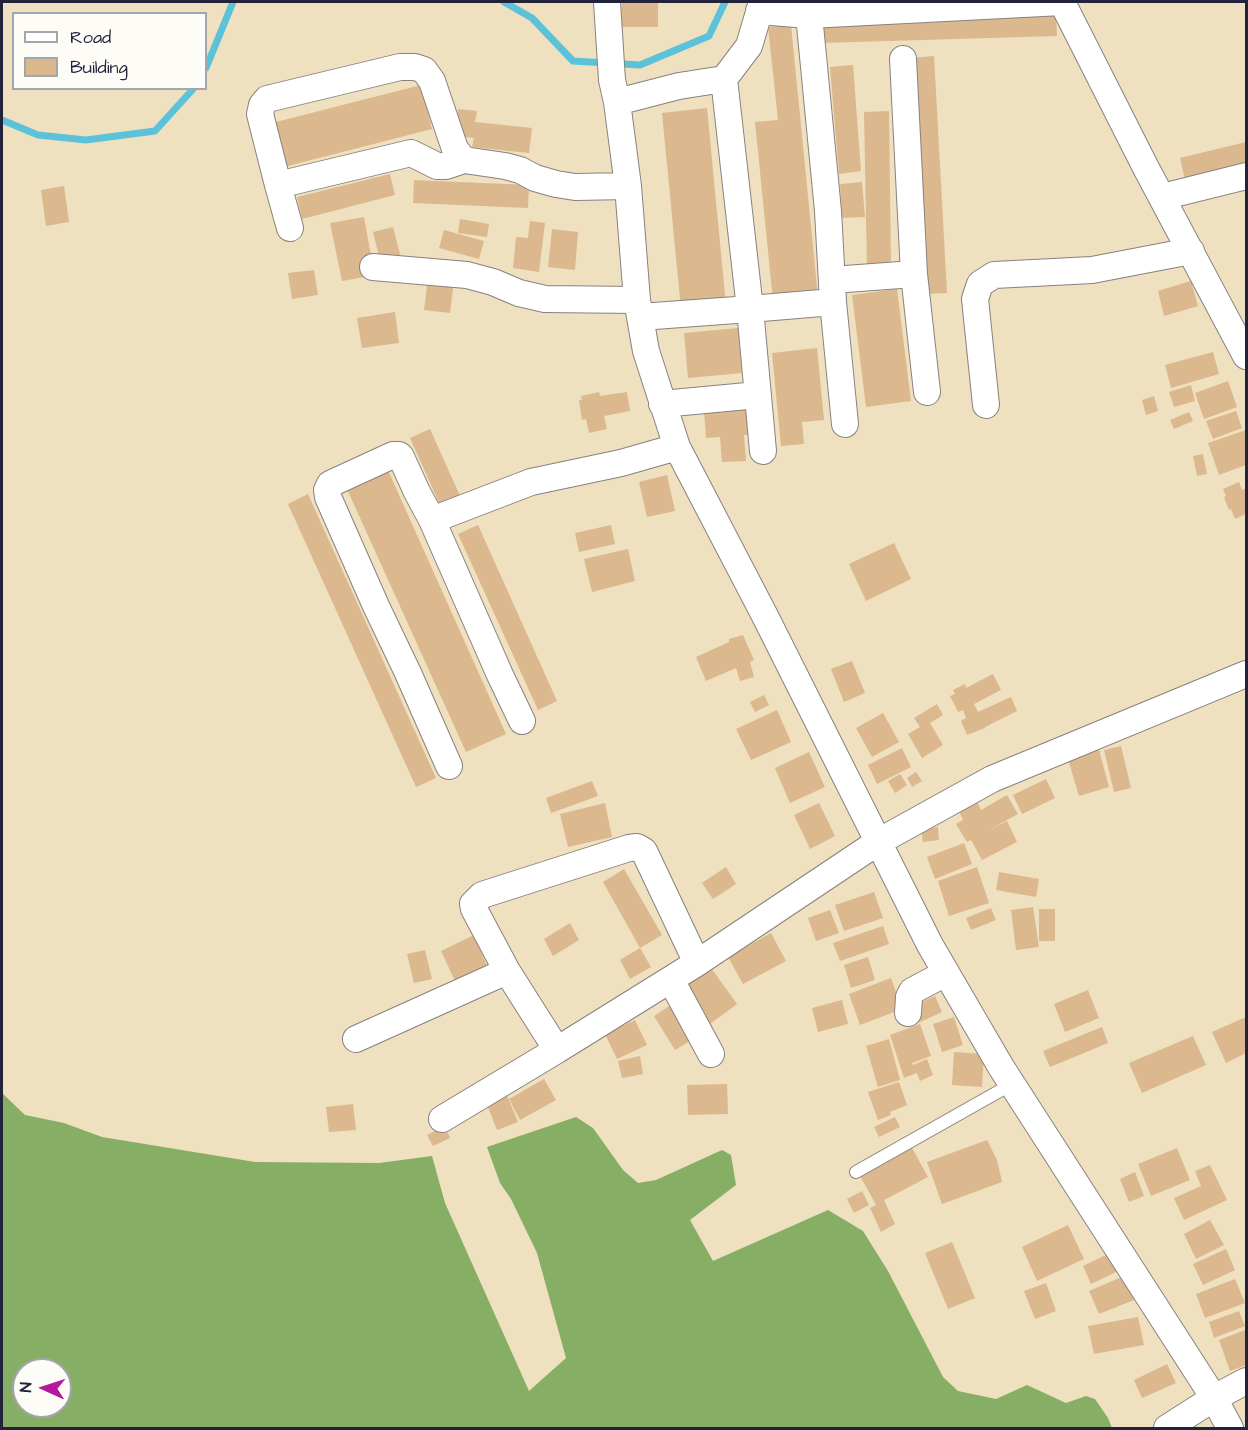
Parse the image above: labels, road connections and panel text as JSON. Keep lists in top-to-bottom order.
{
  "legend": ["Road", "Building"],
  "north": "left"
}
